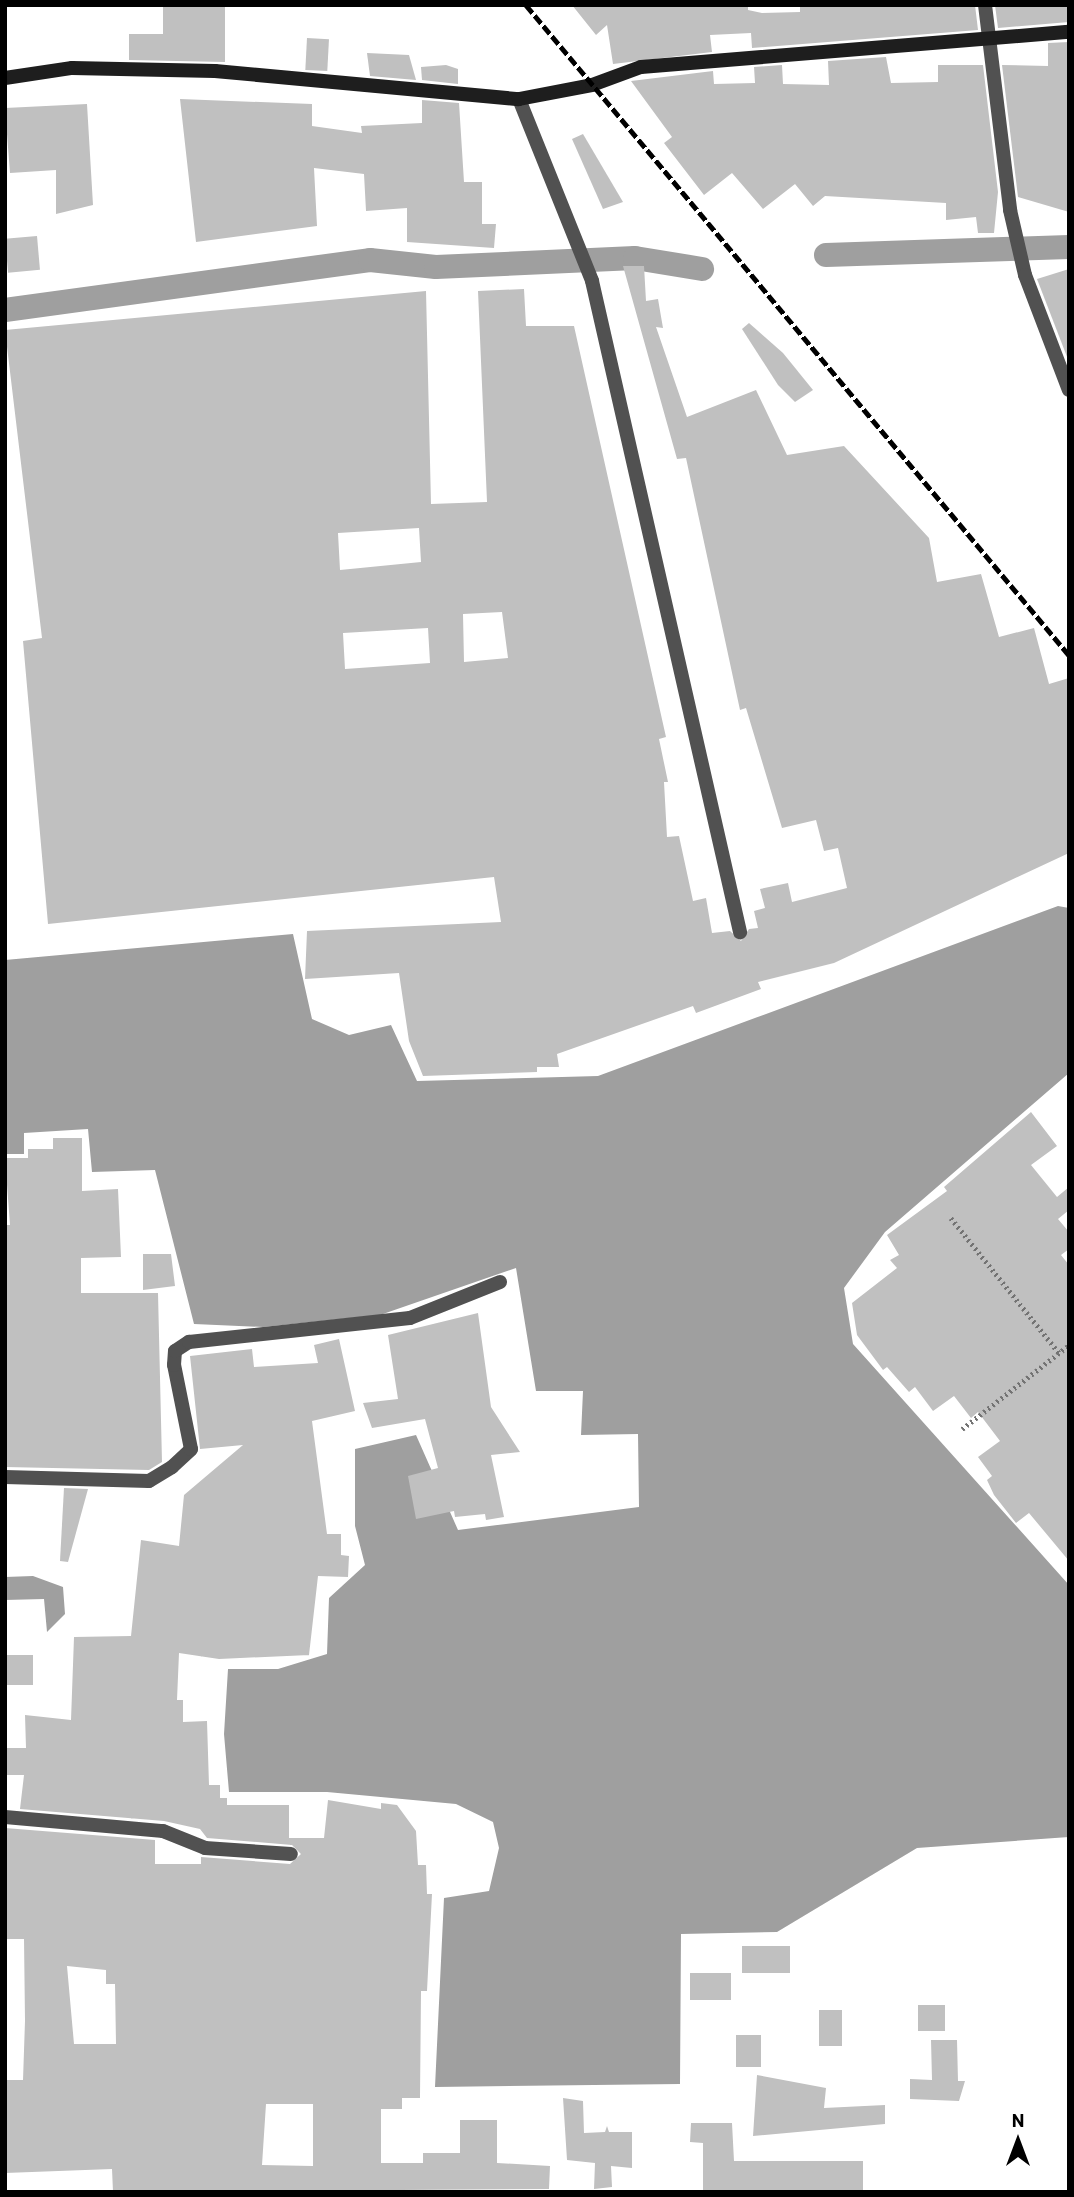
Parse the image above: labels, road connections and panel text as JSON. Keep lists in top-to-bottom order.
{
  "north": "top"
}
